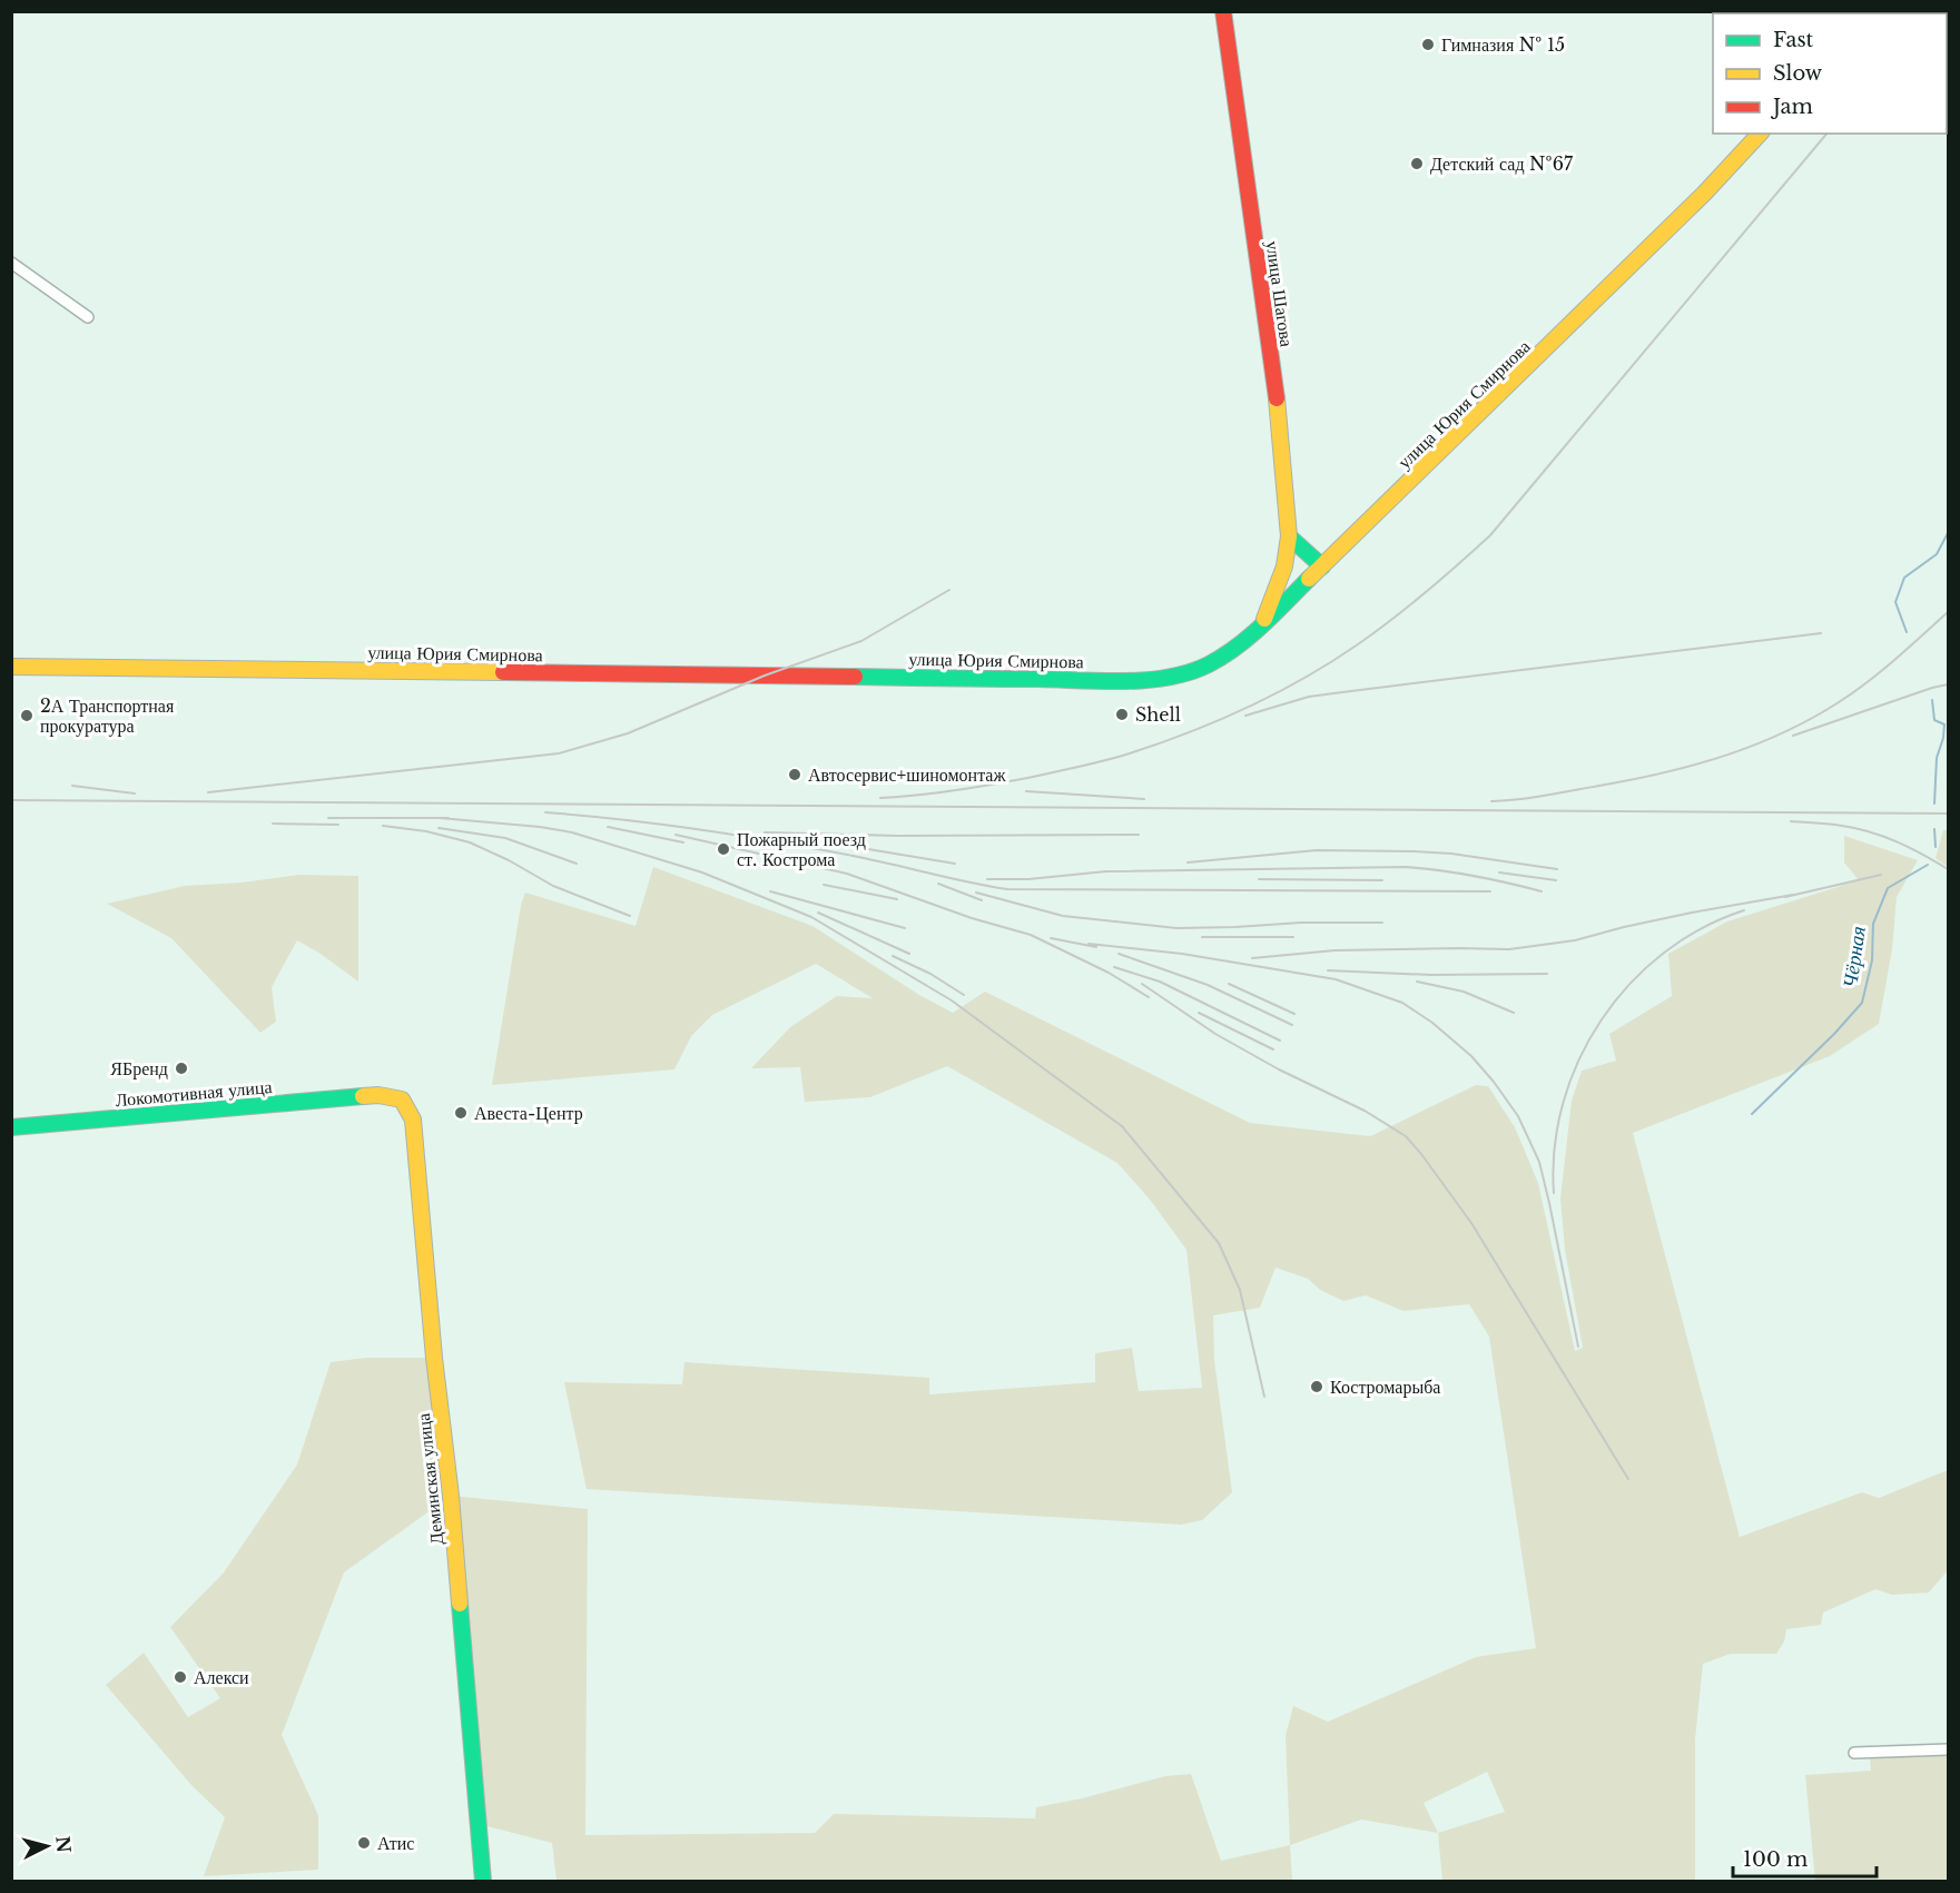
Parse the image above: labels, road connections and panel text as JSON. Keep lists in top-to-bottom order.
{
  "streets": {
    "main road": [
      "улица Шагова",
      "улица Юрия Смирнова",
      "Локомотивная улица",
      "Деминская улица"
    ]
  },
  "crossings": [
    ["улица Шагова", "улица Юрия Смирнова"],
    ["Локомотивная улица", "Деминская улица"]
  ],
  "water": ["Чёрная"],
  "places": [
    "Гимназия № 15",
    "Детский сад №67",
    "Shell",
    "2А Транспортная прокуратура",
    "Автосервис+шиномонтаж",
    "Пожарный поезд ст. Кострома",
    "ЯБренд",
    "Авеста-Центр",
    "Костромарыба",
    "Алекси",
    "Атис"
  ],
  "legend": ["Fast", "Slow", "Jam"],
  "scale_bar": "100 m",
  "north": "right"
}
